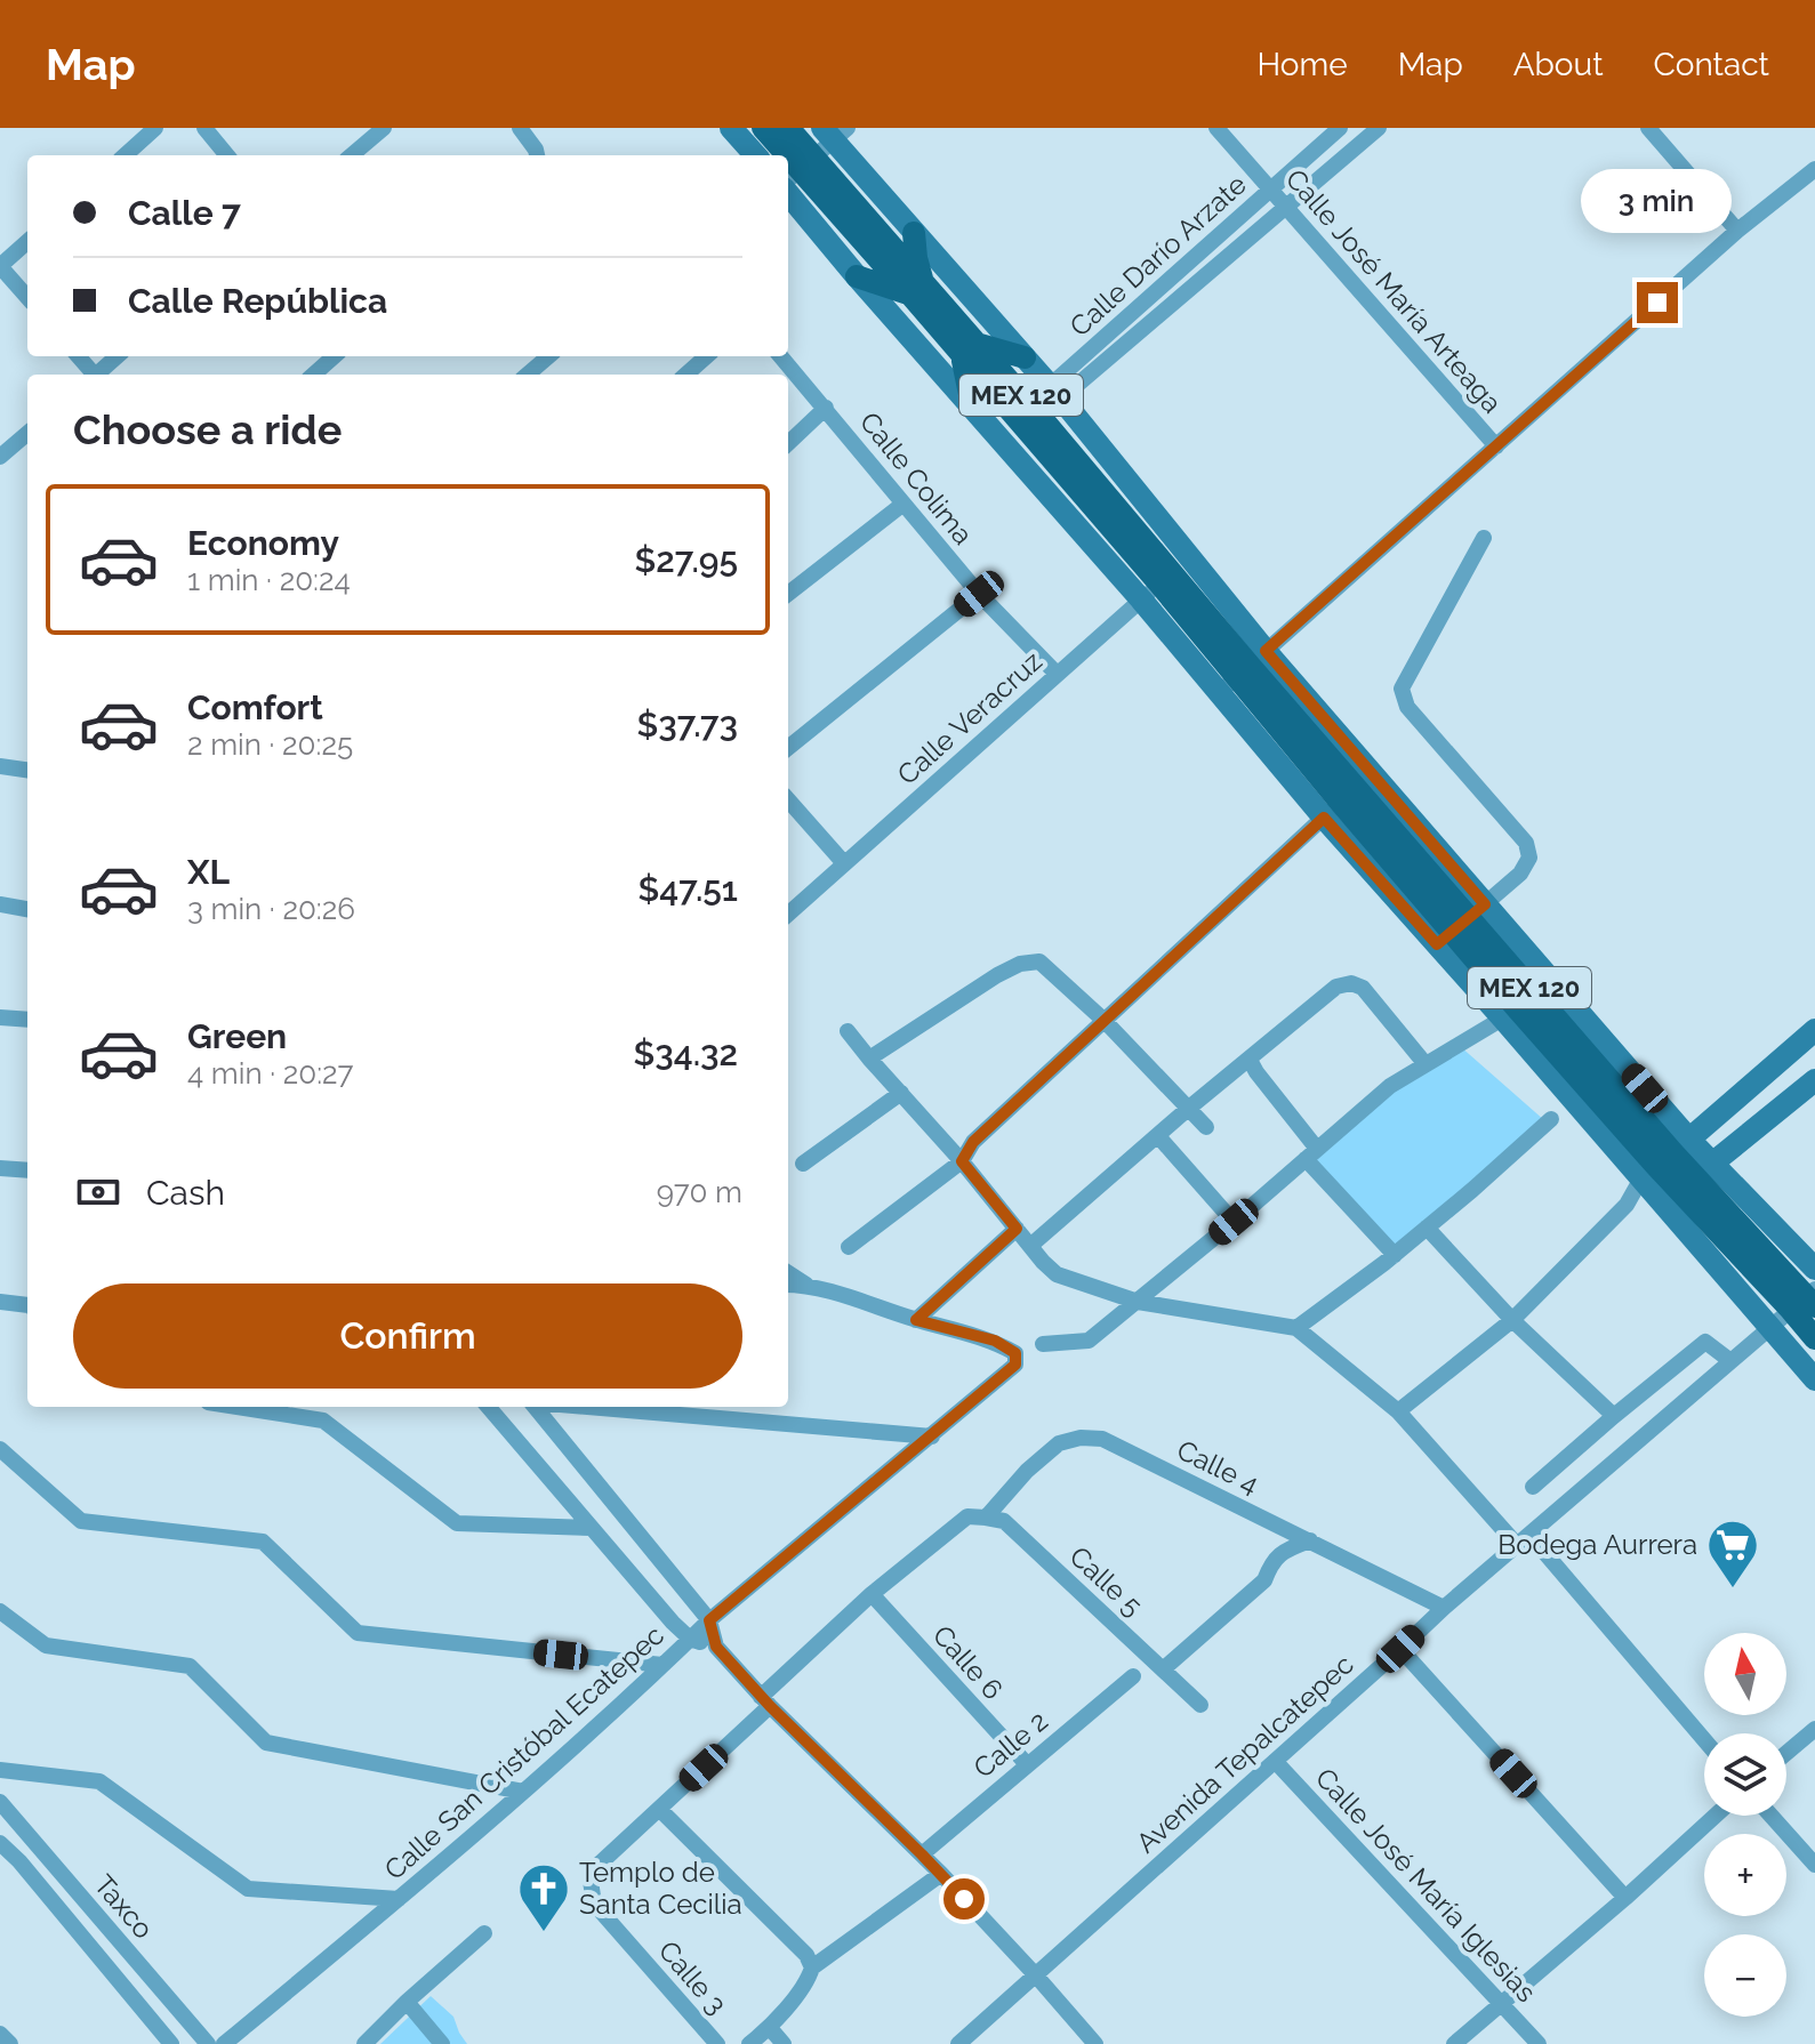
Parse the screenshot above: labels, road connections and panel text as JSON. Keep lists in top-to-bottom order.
{
  "streets": {
    "main road": ["MEX 120"],
    "street": [
      "Calle Darío Arzate",
      "Calle José María Arteaga",
      "Calle Colima",
      "Calle Veracruz",
      "Calle 4",
      "Calle 5",
      "Calle 6",
      "Calle 2",
      "Calle San Cristóbal Ecatepec",
      "Avenida Tepalcatepec",
      "Calle José María Iglesias",
      "Taxco",
      "Calle 3"
    ]
  },
  "crossings": [
    ["Calle Darío Arzate", "Calle José María Arteaga"],
    ["MEX 120", "Calle Veracruz"],
    ["MEX 120", "Avenida Tepalcatepec"],
    ["Calle Colima", "Calle Veracruz"],
    ["Calle 4", "Calle 5"],
    ["Calle 4", "Avenida Tepalcatepec"],
    ["Calle 5", "Calle 3"],
    ["Calle 6", "Calle 2"],
    ["Calle 6", "Calle 3"],
    ["Avenida Tepalcatepec", "Calle José María Iglesias"]
  ],
  "places": {
    "supermarket": ["Bodega Aurrera"],
    "church": ["Templo de Santa Cecilia"]
  },
  "north": "top",
  "page": {
    "header": "Map",
    "nav": [
      "Home",
      "Map",
      "About",
      "Contact"
    ],
    "banner": ["Calle 7", "Calle República"],
    "bubble": "3 min",
    "heading": "Choose a ride",
    "list": [
      {
        "name": "Economy",
        "note": "1 min · 20:24",
        "value": "$27.95"
      },
      {
        "name": "Comfort",
        "note": "2 min · 20:25",
        "value": "$37.73"
      },
      {
        "name": "XL",
        "note": "3 min · 20:26",
        "value": "$47.51"
      },
      {
        "name": "Green",
        "note": "4 min · 20:27",
        "value": "$34.32"
      }
    ],
    "pay": ["Cash", "970 m"],
    "buttons": "Confirm",
    "map_buttons": ["+", "−"]
  }
}
